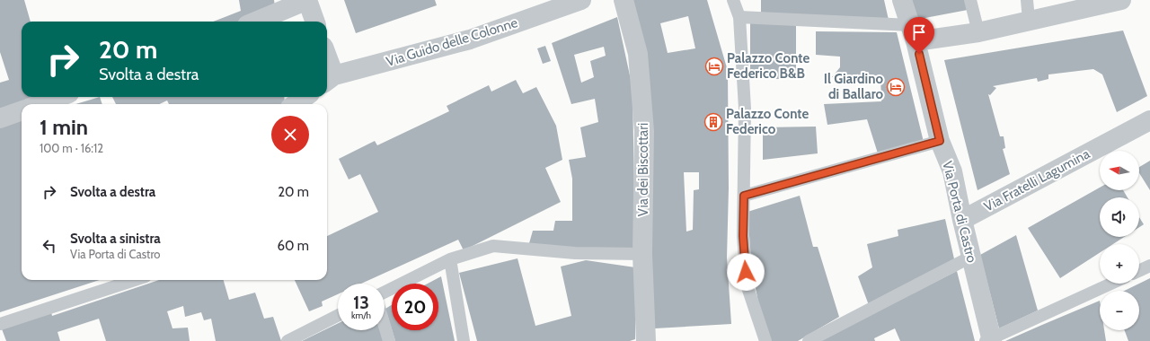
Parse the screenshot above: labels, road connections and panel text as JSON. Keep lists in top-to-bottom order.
{
  "streets": {
    "street": [
      "Via Guido delle Colonne",
      "Via dei Biscottari",
      "Via Fratelli Lagumina",
      "Via Porta di Castro"
    ]
  },
  "crossings": [
    ["Via Fratelli Lagumina", "Via Porta di Castro"]
  ],
  "places": {
    "hotel": ["Palazzo Conte Federico B&B", "Il Giardino di Ballaro"],
    "building": ["Palazzo Conte Federico"]
  },
  "north": "left",
  "page": {
    "turn": ["20 m", "Svolta a destra"],
    "heading": ["1 min", "100 m · 16:12"],
    "map_buttons": ["+", "−"],
    "list": [
      {
        "name": "Svolta a destra",
        "value": "20 m"
      },
      {
        "name": "Svolta a sinistra",
        "note": "Via Porta di Castro",
        "value": "60 m"
      }
    ],
    "speed": "13 km/h",
    "limit": "20"
  }
}
